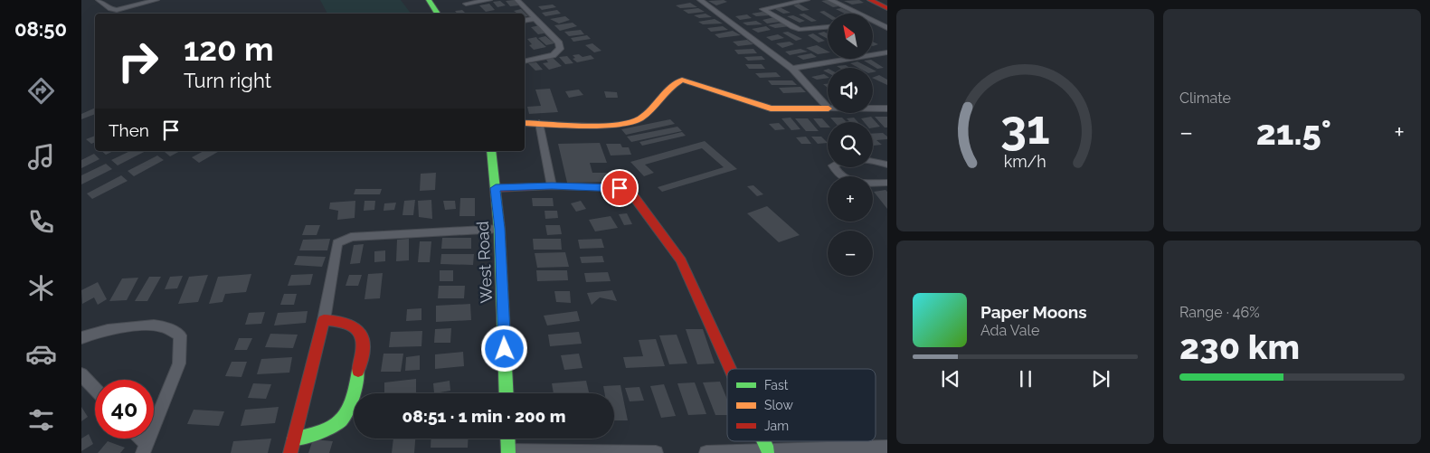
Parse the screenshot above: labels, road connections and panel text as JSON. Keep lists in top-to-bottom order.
{
  "streets": {
    "street": ["West Road"]
  },
  "legend": ["Fast", "Slow", "Jam"],
  "north": "top left",
  "page": {
    "tabs": "08:50",
    "tile": [
      "Climate",
      ["Range · 46%", "230 km"]
    ],
    "map_buttons": ["+", "−"],
    "turn": ["120 m", "Turn right"],
    "then": "Then",
    "heat": ["−", "21.5°", "+"],
    "song": ["Paper Moons", "Ada Vale"],
    "limit": "40",
    "trip": "08:51 · 1 min · 200 m",
    "gauge": ["31", "km/h"]
  }
}
